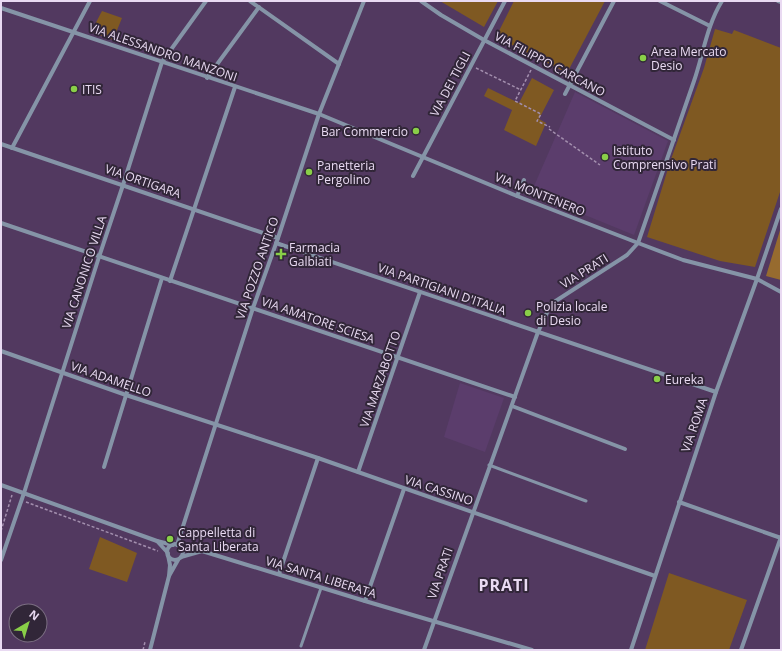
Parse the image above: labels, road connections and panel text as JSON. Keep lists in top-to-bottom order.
{
  "streets": {
    "street": [
      "VIA ALESSANDRO MANZONI",
      "VIA FILIPPO CARCANO",
      "VIA DEI TIGLI",
      "VIA ORTIGARA",
      "VIA MONTENERO",
      "VIA POZZO ANTICO",
      "VIA PRATI",
      "VIA CANONICO VILLA",
      "VIA PARTIGIANI D'ITALIA",
      "VIA AMATORE SCIESA",
      "VIA ADAMELLO",
      "VIA MARZABOTTO",
      "VIA ROMA",
      "VIA CASSINO",
      "VIA SANTA LIBERATA"
    ]
  },
  "crossings": [
    ["VIA ALESSANDRO MANZONI", "VIA MONTENERO"],
    ["VIA ALESSANDRO MANZONI", "VIA POZZO ANTICO"],
    ["VIA ALESSANDRO MANZONI", "VIA CANONICO VILLA"],
    ["VIA FILIPPO CARCANO", "VIA DEI TIGLI"],
    ["VIA FILIPPO CARCANO", "VIA PRATI"],
    ["VIA DEI TIGLI", "VIA MONTENERO"],
    ["VIA ORTIGARA", "VIA POZZO ANTICO"],
    ["VIA ORTIGARA", "VIA CANONICO VILLA"],
    ["VIA MONTENERO", "VIA POZZO ANTICO"],
    ["VIA MONTENERO", "VIA PRATI"],
    ["VIA MONTENERO", "VIA ROMA"],
    ["VIA POZZO ANTICO", "VIA PARTIGIANI D'ITALIA"],
    ["VIA POZZO ANTICO", "VIA AMATORE SCIESA"],
    ["VIA POZZO ANTICO", "VIA ADAMELLO"],
    ["VIA POZZO ANTICO", "VIA CASSINO"],
    ["VIA POZZO ANTICO", "VIA SANTA LIBERATA"],
    ["VIA PRATI", "VIA PARTIGIANI D'ITALIA"],
    ["VIA PRATI", "VIA AMATORE SCIESA"],
    ["VIA PRATI", "VIA CASSINO"],
    ["VIA PRATI", "VIA SANTA LIBERATA"],
    ["VIA CANONICO VILLA", "VIA AMATORE SCIESA"],
    ["VIA CANONICO VILLA", "VIA ADAMELLO"],
    ["VIA CANONICO VILLA", "VIA SANTA LIBERATA"],
    ["VIA PARTIGIANI D'ITALIA", "VIA MARZABOTTO"],
    ["VIA PARTIGIANI D'ITALIA", "VIA ROMA"],
    ["VIA AMATORE SCIESA", "VIA MARZABOTTO"],
    ["VIA ADAMELLO", "VIA CASSINO"],
    ["VIA MARZABOTTO", "VIA CASSINO"],
    ["VIA ROMA", "VIA CASSINO"]
  ],
  "districts": ["PRATI"],
  "places": {
    "other": [
      "Area Mercato Desio",
      "ITIS",
      "Bar Commercio",
      "Istituto Comprensivo Prati",
      "Panetteria Pergolino",
      "Polizia locale di Desio",
      "Eureka",
      "Cappelletta di Santa Liberata"
    ],
    "health": ["Farmacia Galbiati"]
  },
  "north": "top right"
}
